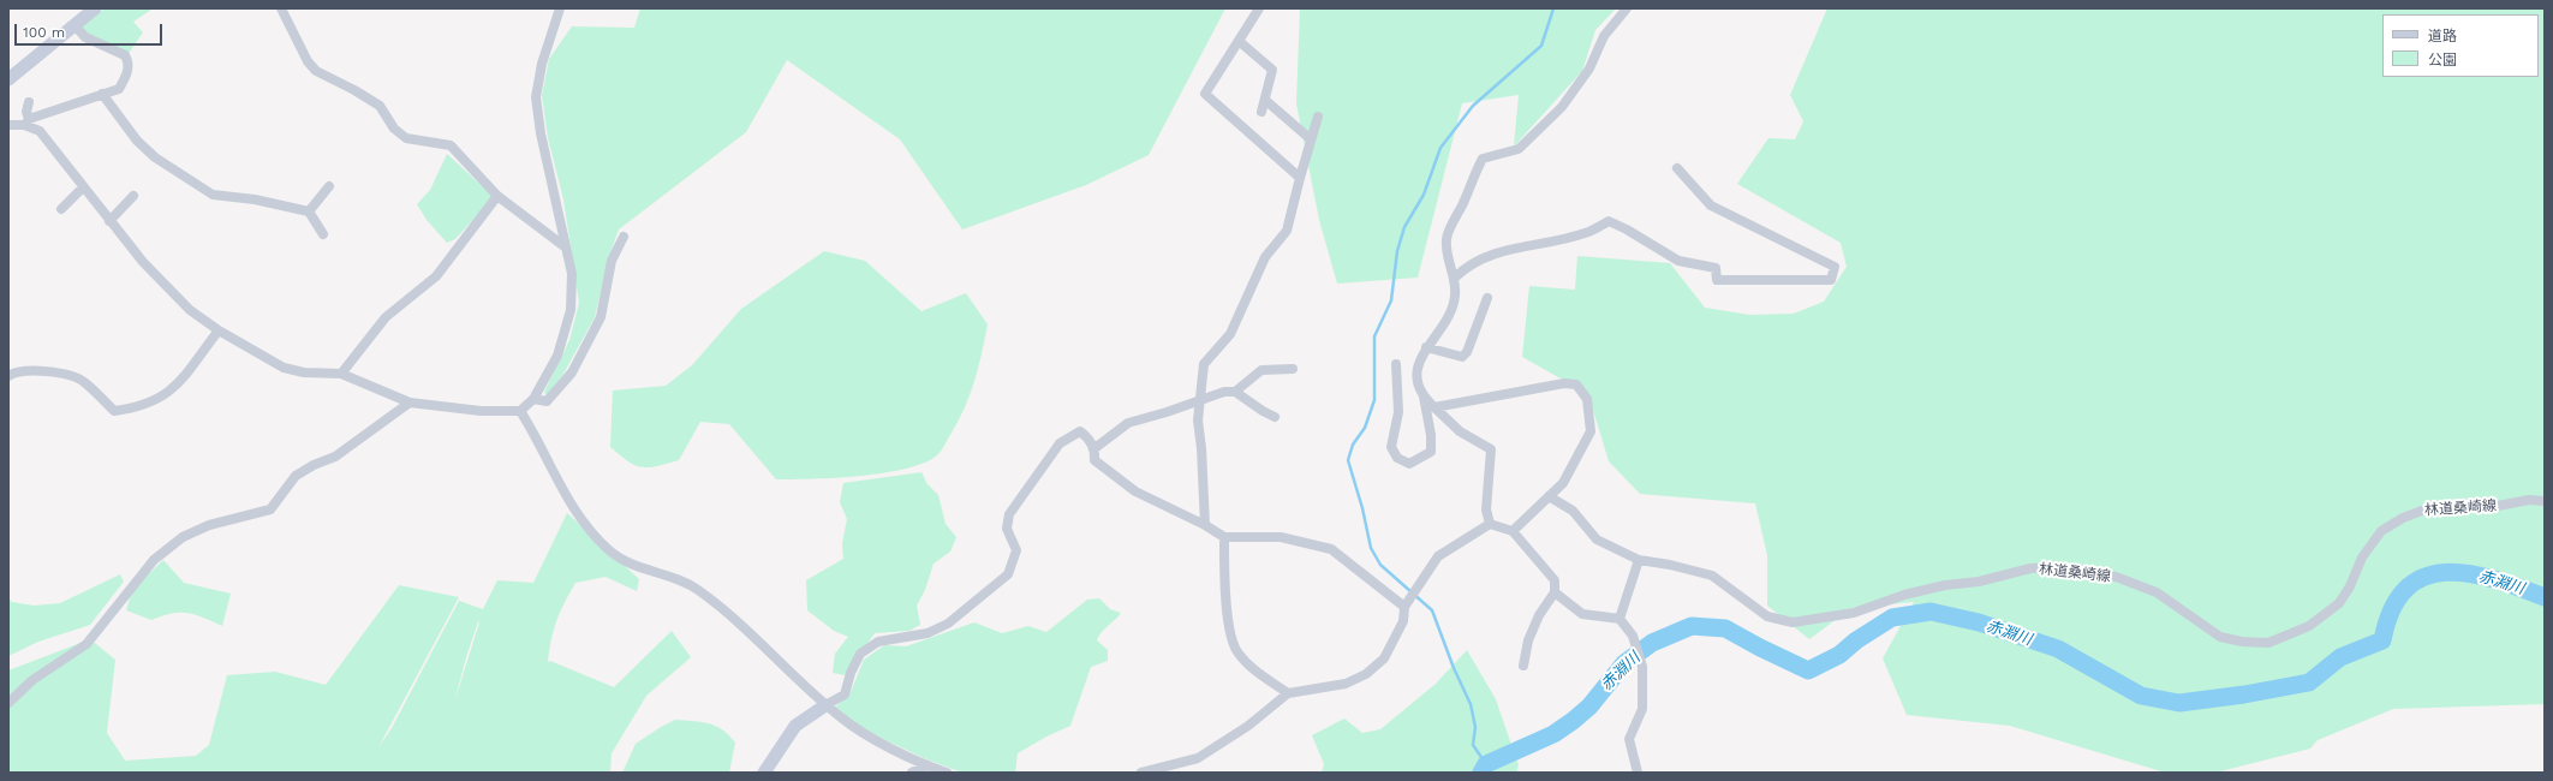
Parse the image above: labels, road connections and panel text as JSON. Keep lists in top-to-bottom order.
{
  "streets": {
    "street": ["林道桑崎線"]
  },
  "water": ["赤淵川"],
  "legend": ["道路", "公園"],
  "scale_bar": "100 m"
}
